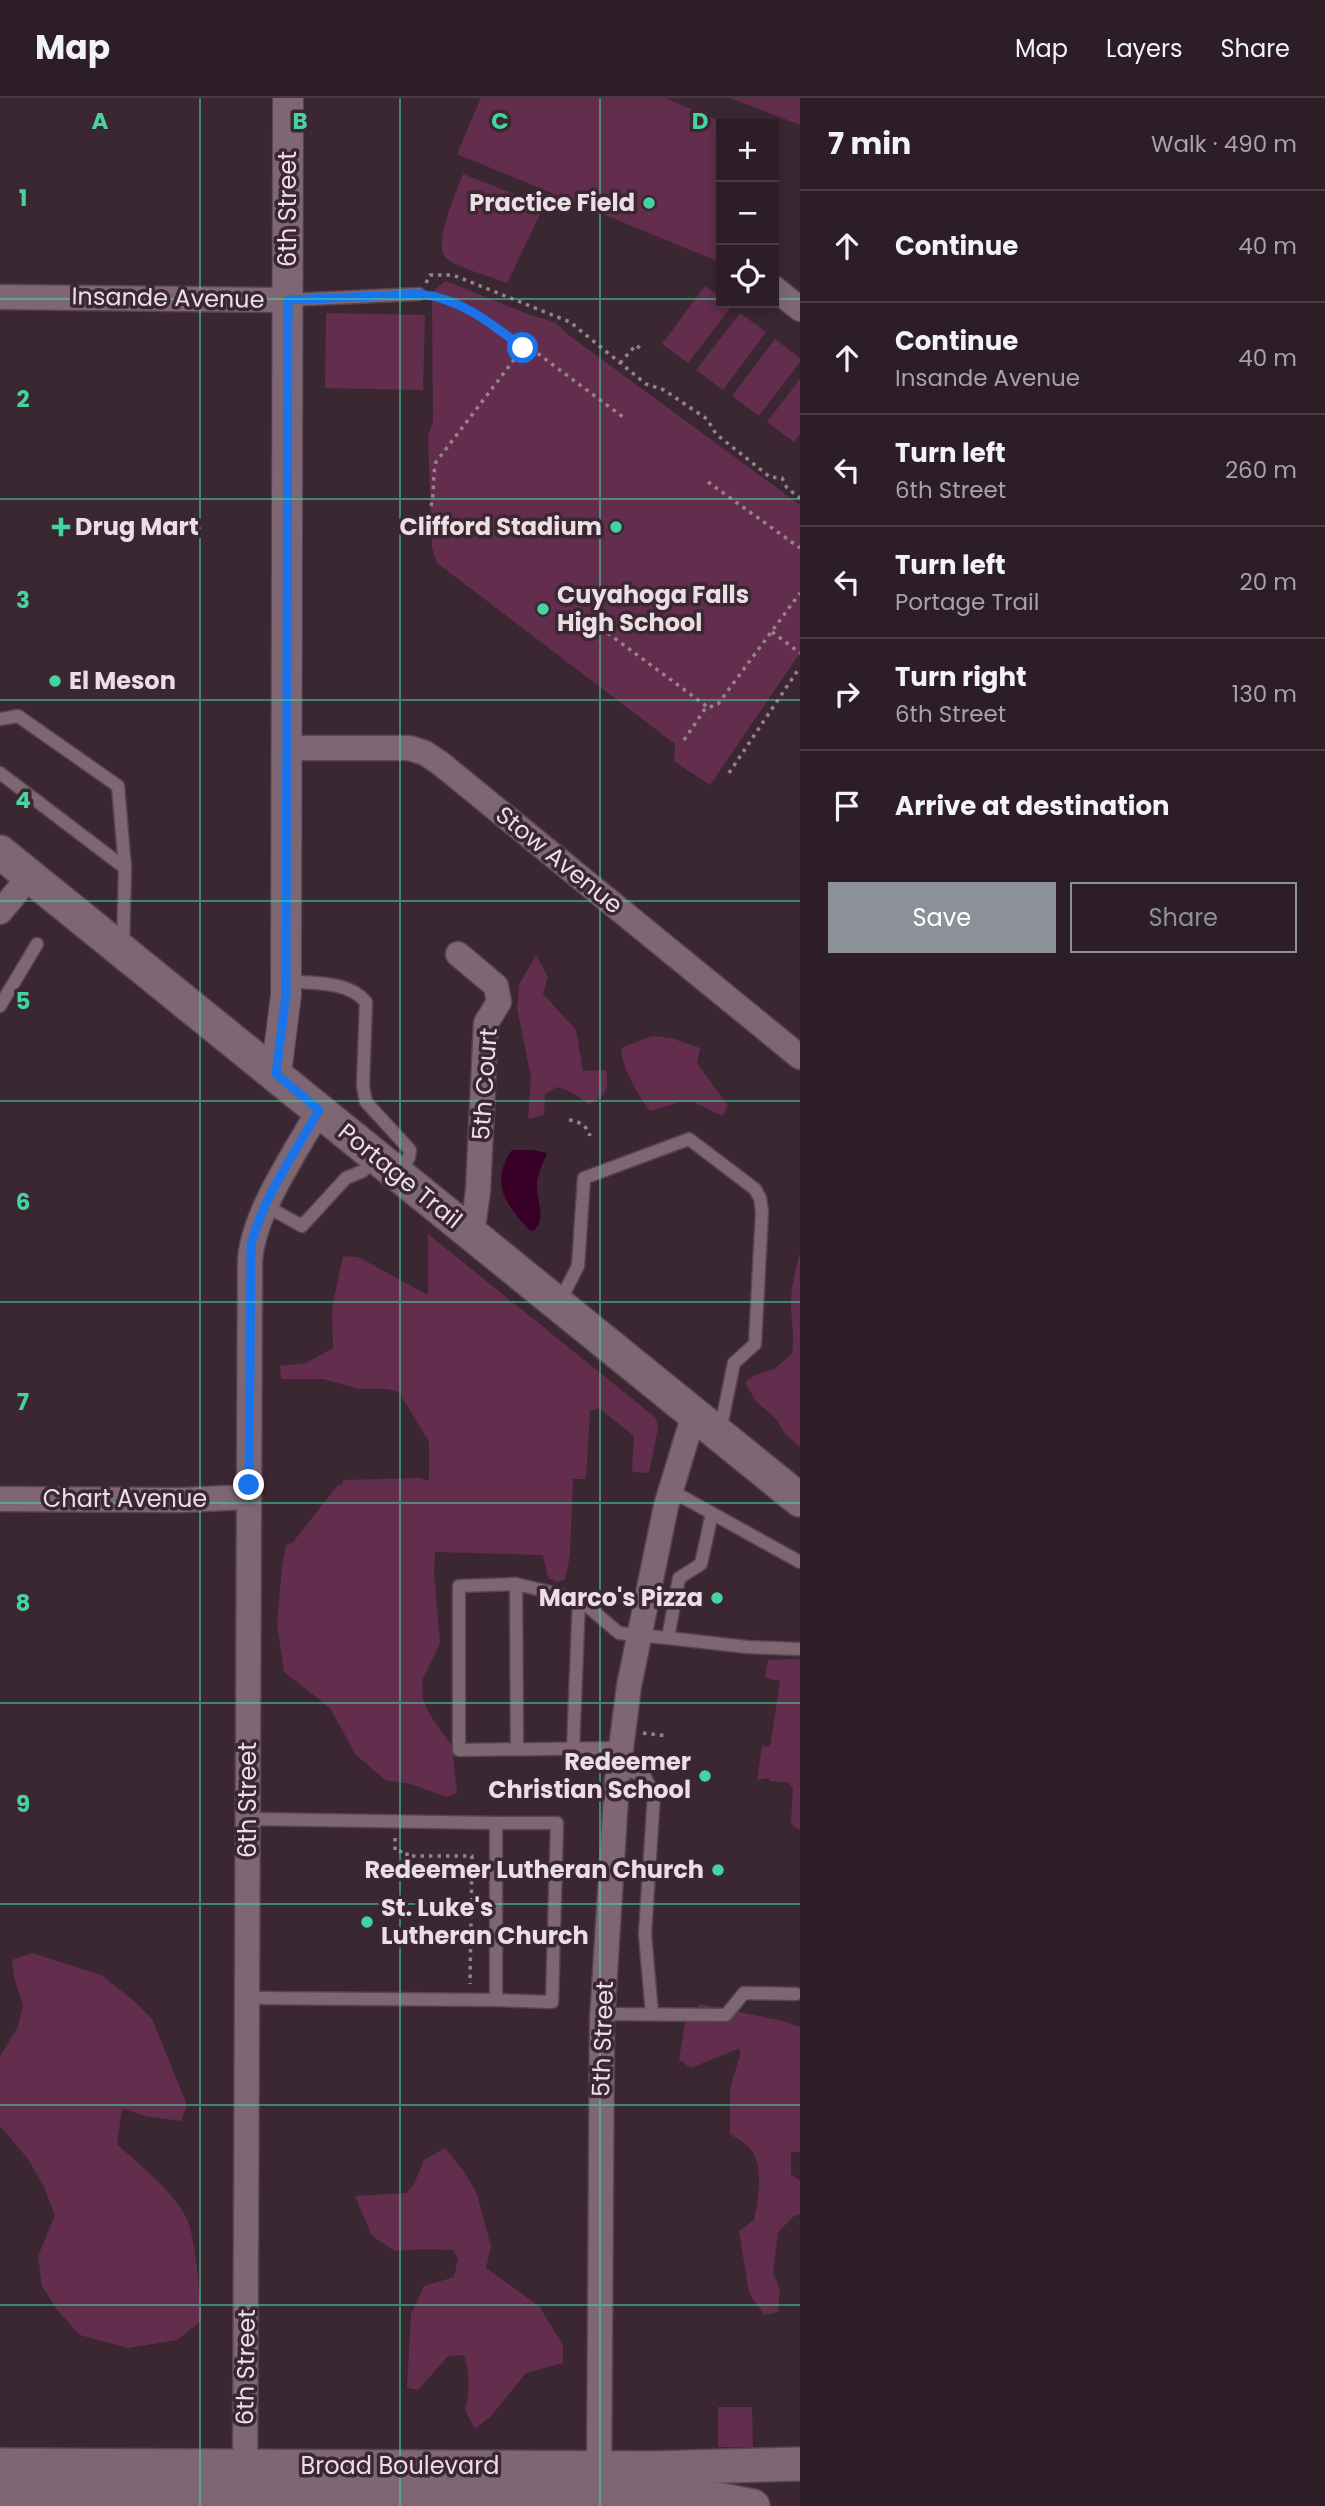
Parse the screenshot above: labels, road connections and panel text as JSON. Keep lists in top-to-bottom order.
{
  "streets": {
    "main road": ["Portage Trail", "Broad Boulevard"],
    "street": [
      "6th Street",
      "Insande Avenue",
      "Stow Avenue",
      "5th Court",
      "Chart Avenue",
      "5th Street"
    ]
  },
  "crossings": [
    ["6th Street", "Insande Avenue"],
    ["6th Street", "Stow Avenue"],
    ["6th Street", "Portage Trail"],
    ["6th Street", "Chart Avenue"],
    ["6th Street", "Broad Boulevard"],
    ["5th Court", "Portage Trail"],
    ["Portage Trail", "5th Street"],
    ["5th Street", "Broad Boulevard"]
  ],
  "places": {
    "other": [
      "Practice Field",
      "Clifford Stadium",
      "Cuyahoga Falls High School",
      "El Meson",
      "Marco's Pizza",
      "Redeemer Christian School",
      "Redeemer Lutheran Church",
      "St. Luke's Lutheran Church"
    ],
    "health": ["Drug Mart"]
  },
  "page": {
    "header": "Map",
    "nav": ["Map", "Layers", "Share"],
    "heading": ["7 min", "Walk · 490 m"],
    "map_buttons": ["+", "−"],
    "list": [
      ["Continue", "40 m"],
      ["Continue", "Insande Avenue", "40 m"],
      ["Turn left", "6th Street", "260 m"],
      ["Turn left", "Portage Trail", "20 m"],
      ["Turn right", "6th Street", "130 m"],
      "Arrive at destination"
    ],
    "buttons": ["Save", "Share"]
  },
  "grid": {
    "columns": [
      "A",
      "B",
      "C",
      "D"
    ],
    "rows": [
      "1",
      "2",
      "3",
      "4",
      "5",
      "6",
      "7",
      "8",
      "9"
    ]
  }
}
